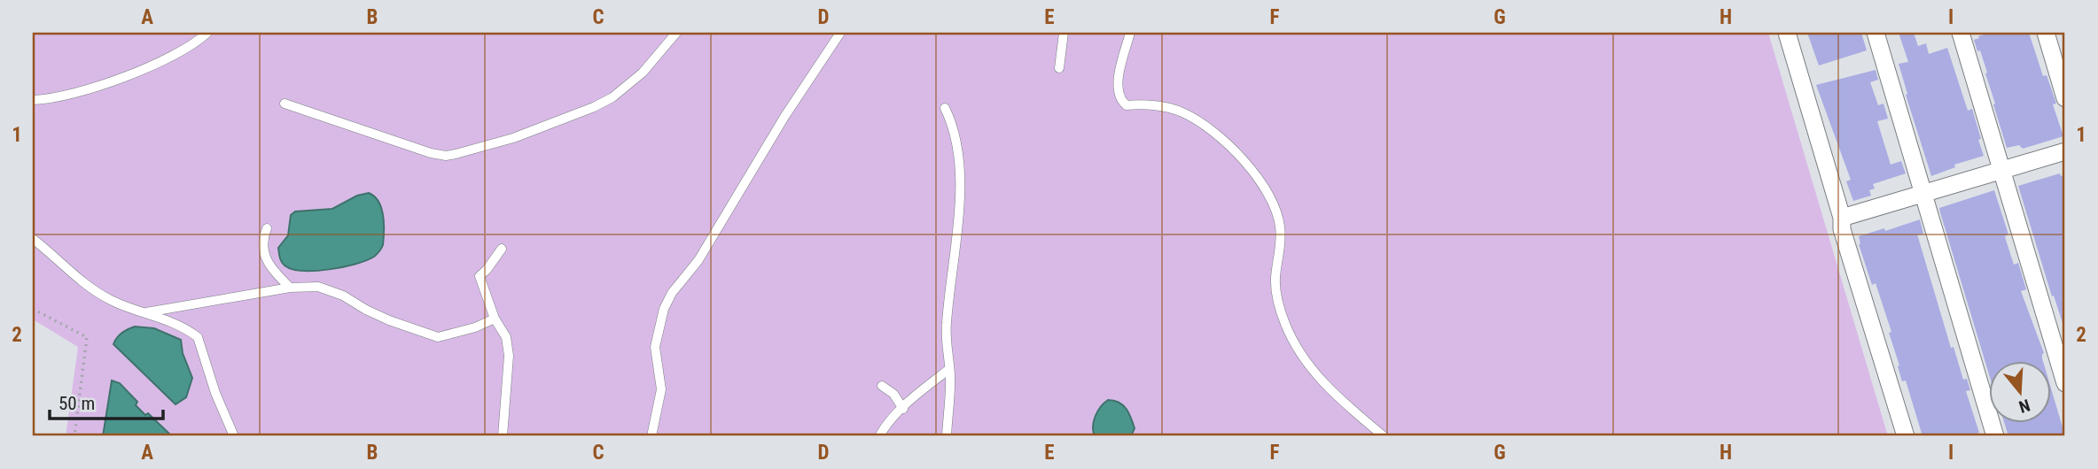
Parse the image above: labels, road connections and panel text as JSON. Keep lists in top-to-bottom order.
{
  "scale_bar": "50 m",
  "north": "bottom",
  "grid": {
    "columns": [
      "A",
      "B",
      "C",
      "D",
      "E",
      "F",
      "G",
      "H",
      "I"
    ],
    "rows": ["1", "2"]
  }
}
